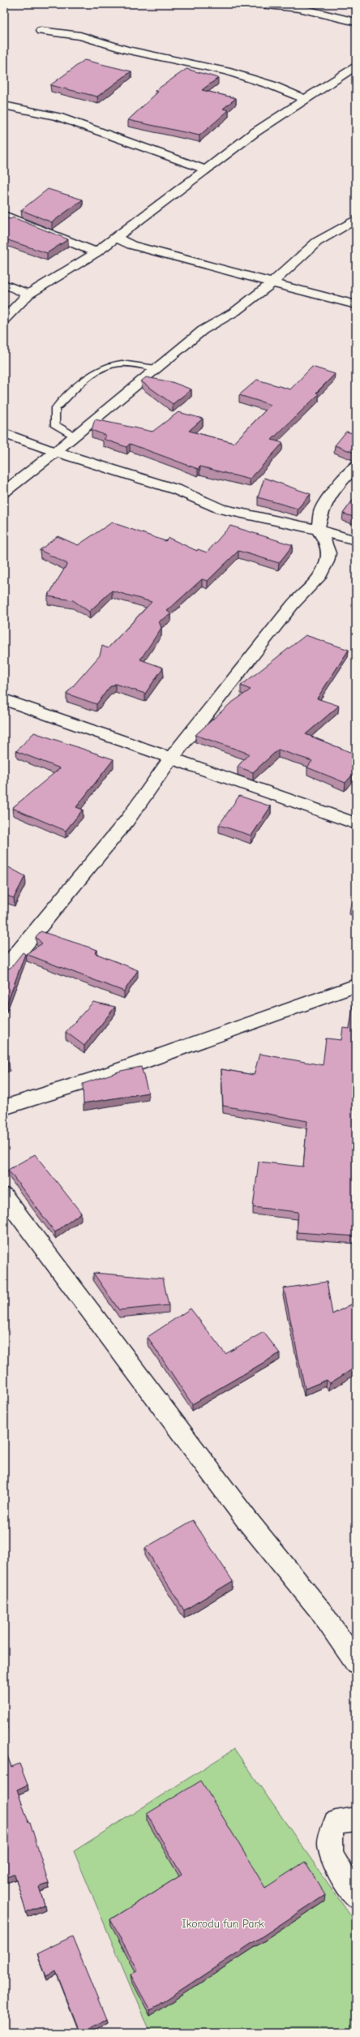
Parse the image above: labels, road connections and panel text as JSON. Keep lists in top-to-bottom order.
{
  "parks": ["Ikorodu fun Park"]
}
